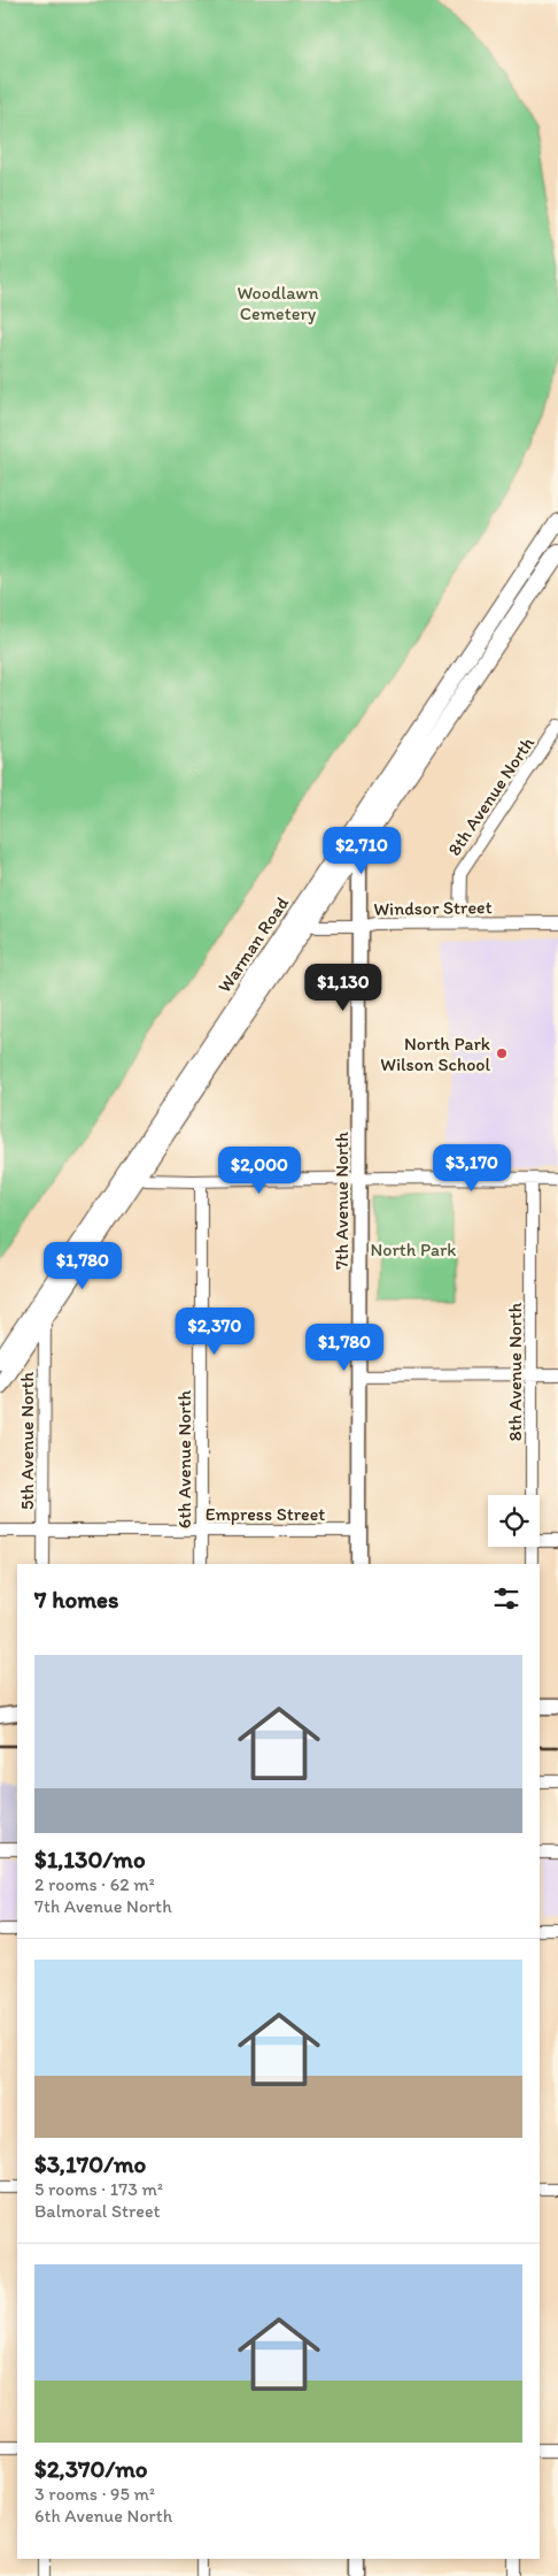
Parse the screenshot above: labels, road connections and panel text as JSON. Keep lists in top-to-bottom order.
{
  "streets": {
    "main road": ["Warman Road"],
    "street": [
      "8th Avenue North",
      "Windsor Street",
      "7th Avenue North",
      "5th Avenue North",
      "6th Avenue North",
      "Empress Street"
    ]
  },
  "crossings": [
    ["8th Avenue North", "Windsor Street"],
    ["Windsor Street", "Warman Road"],
    ["Windsor Street", "7th Avenue North"],
    ["Warman Road", "7th Avenue North"],
    ["Warman Road", "5th Avenue North"],
    ["7th Avenue North", "Empress Street"],
    ["5th Avenue North", "Empress Street"],
    ["6th Avenue North", "Empress Street"]
  ],
  "parks": ["Woodlawn Cemetery", "North Park"],
  "places": ["North Park Wilson School"],
  "page": {
    "price": [
      "$2,710",
      "$1,130",
      "$3,170",
      "$2,000",
      "$1,780",
      "$2,370",
      "$1,780"
    ],
    "heading": "7 homes",
    "list": [
      {
        "name": "$1,130/mo",
        "note": "2 rooms · 62 m² · 7th Avenue North"
      },
      {
        "name": "$3,170/mo",
        "note": "5 rooms · 173 m² · Balmoral Street"
      },
      {
        "name": "$2,370/mo",
        "note": "3 rooms · 95 m² · 6th Avenue North"
      }
    ]
  }
}
